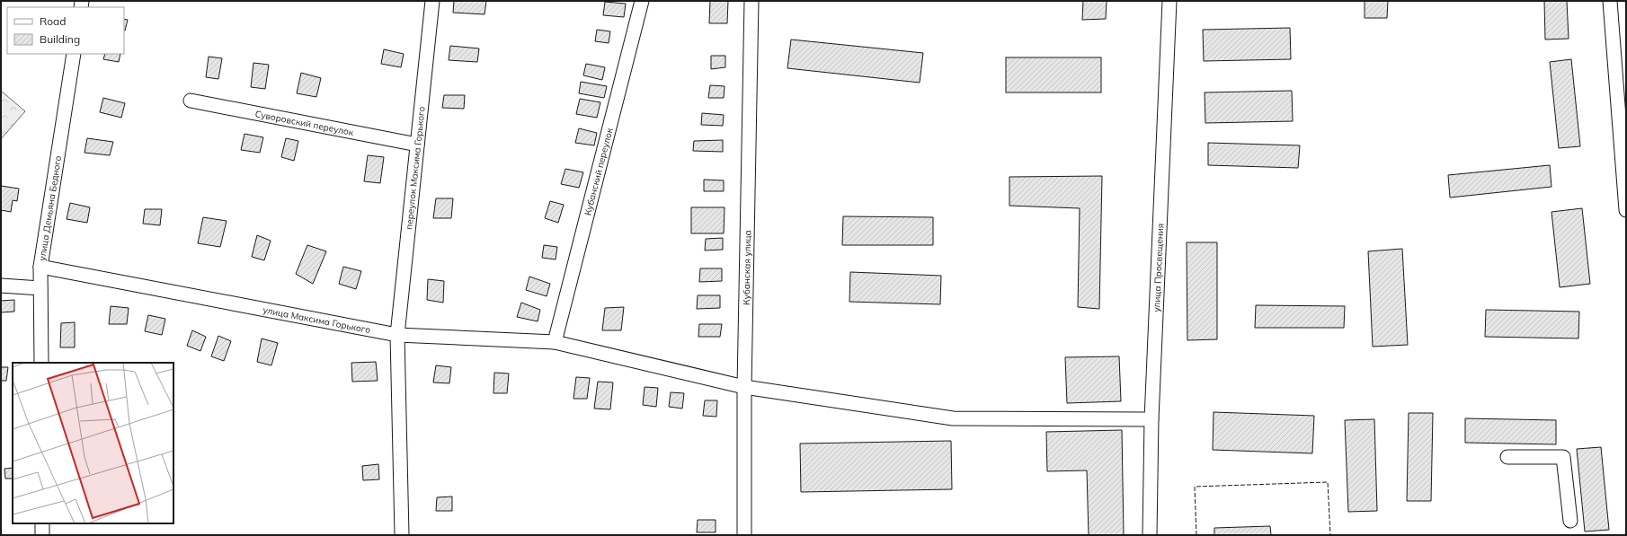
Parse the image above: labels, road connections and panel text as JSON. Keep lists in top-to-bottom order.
{
  "streets": {
    "street": [
      "Суворовский переулок",
      "переулок Максима Горького",
      "Кубанский переулок",
      "улица Демьяна Бедного",
      "Кубанская улица",
      "улица Просвещения",
      "улица Максима Горького"
    ]
  },
  "crossings": [
    ["Суворовский переулок", "переулок Максима Горького"],
    ["переулок Максима Горького", "улица Максима Горького"],
    ["улица Демьяна Бедного", "улица Максима Горького"]
  ],
  "legend": ["Road", "Building"]
}
